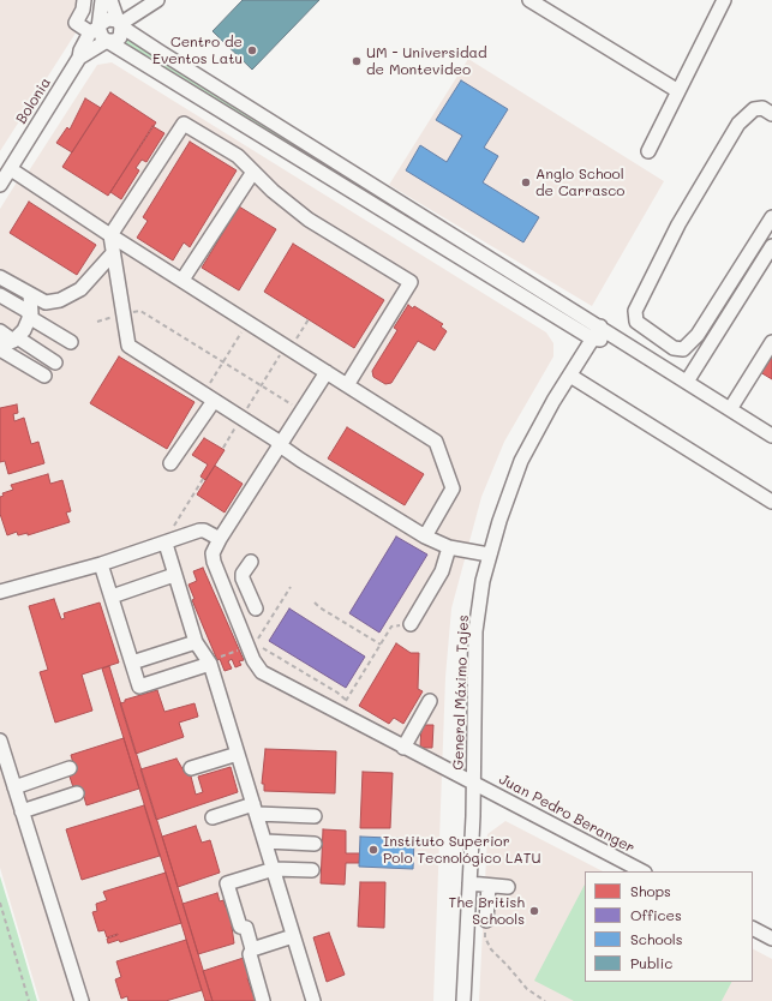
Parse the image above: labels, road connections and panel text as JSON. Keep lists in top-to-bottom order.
{
  "streets": {
    "street": ["Bolonia", "General Máximo Tajes", "Juan Pedro Beranger"]
  },
  "crossings": [
    ["General Máximo Tajes", "Juan Pedro Beranger"]
  ],
  "places": [
    "Centro de Eventos Latu",
    "UM - Universidad de Montevideo",
    "Anglo School de Carrasco",
    "Instituto Superior Polo Tecnológico LATU",
    "The British Schools"
  ],
  "legend": [
    "Shops",
    "Offices",
    "Schools",
    "Public"
  ]
}
